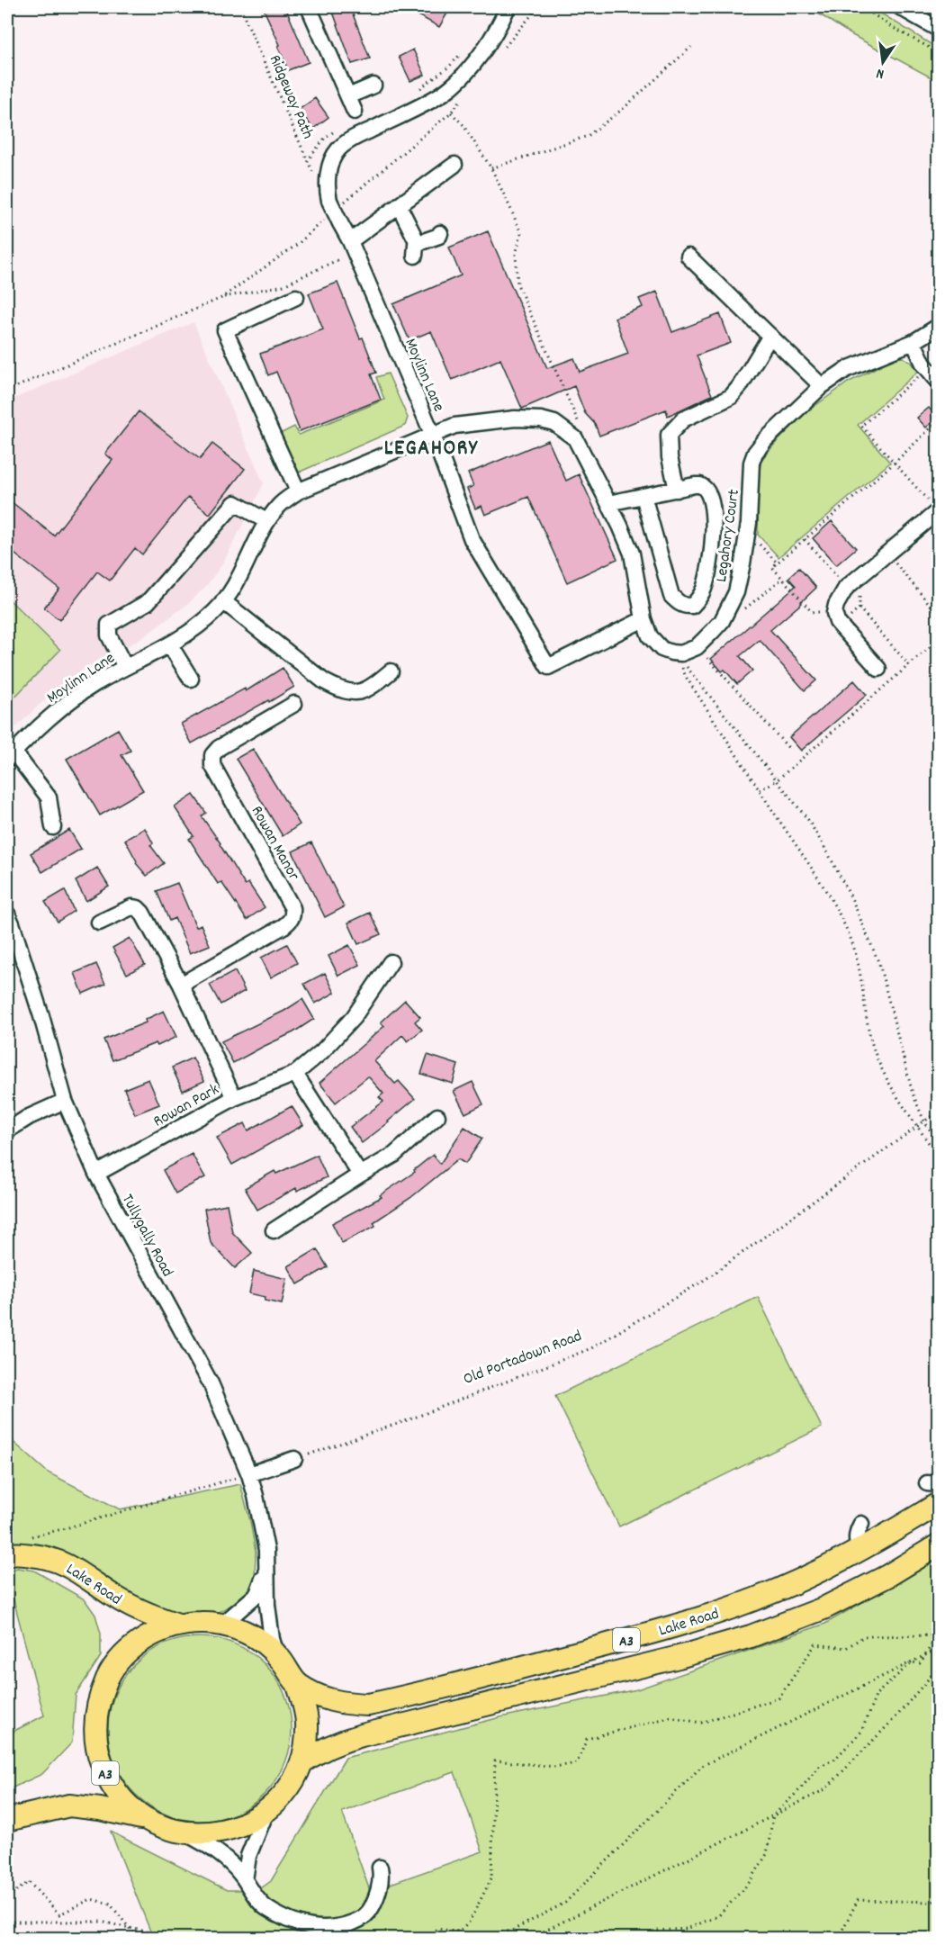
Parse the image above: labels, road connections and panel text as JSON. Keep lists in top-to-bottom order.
{
  "streets": {
    "highway": ["Lake Road", "A3"],
    "street": [
      "Moylinn Lane",
      "Legahory Court",
      "Rowan Manor",
      "Rowan Park",
      "Tullygally Road"
    ],
    "path": ["Ridgeway Path", "Old Portadown Road"]
  },
  "crossings": [
    ["Ridgeway Path", "Moylinn Lane"],
    ["Rowan Park", "Tullygally Road"],
    ["Tullygally Road", "A3"],
    ["Lake Road", "A3"]
  ],
  "districts": ["LEGAHORY"],
  "north": "bottom"
}
